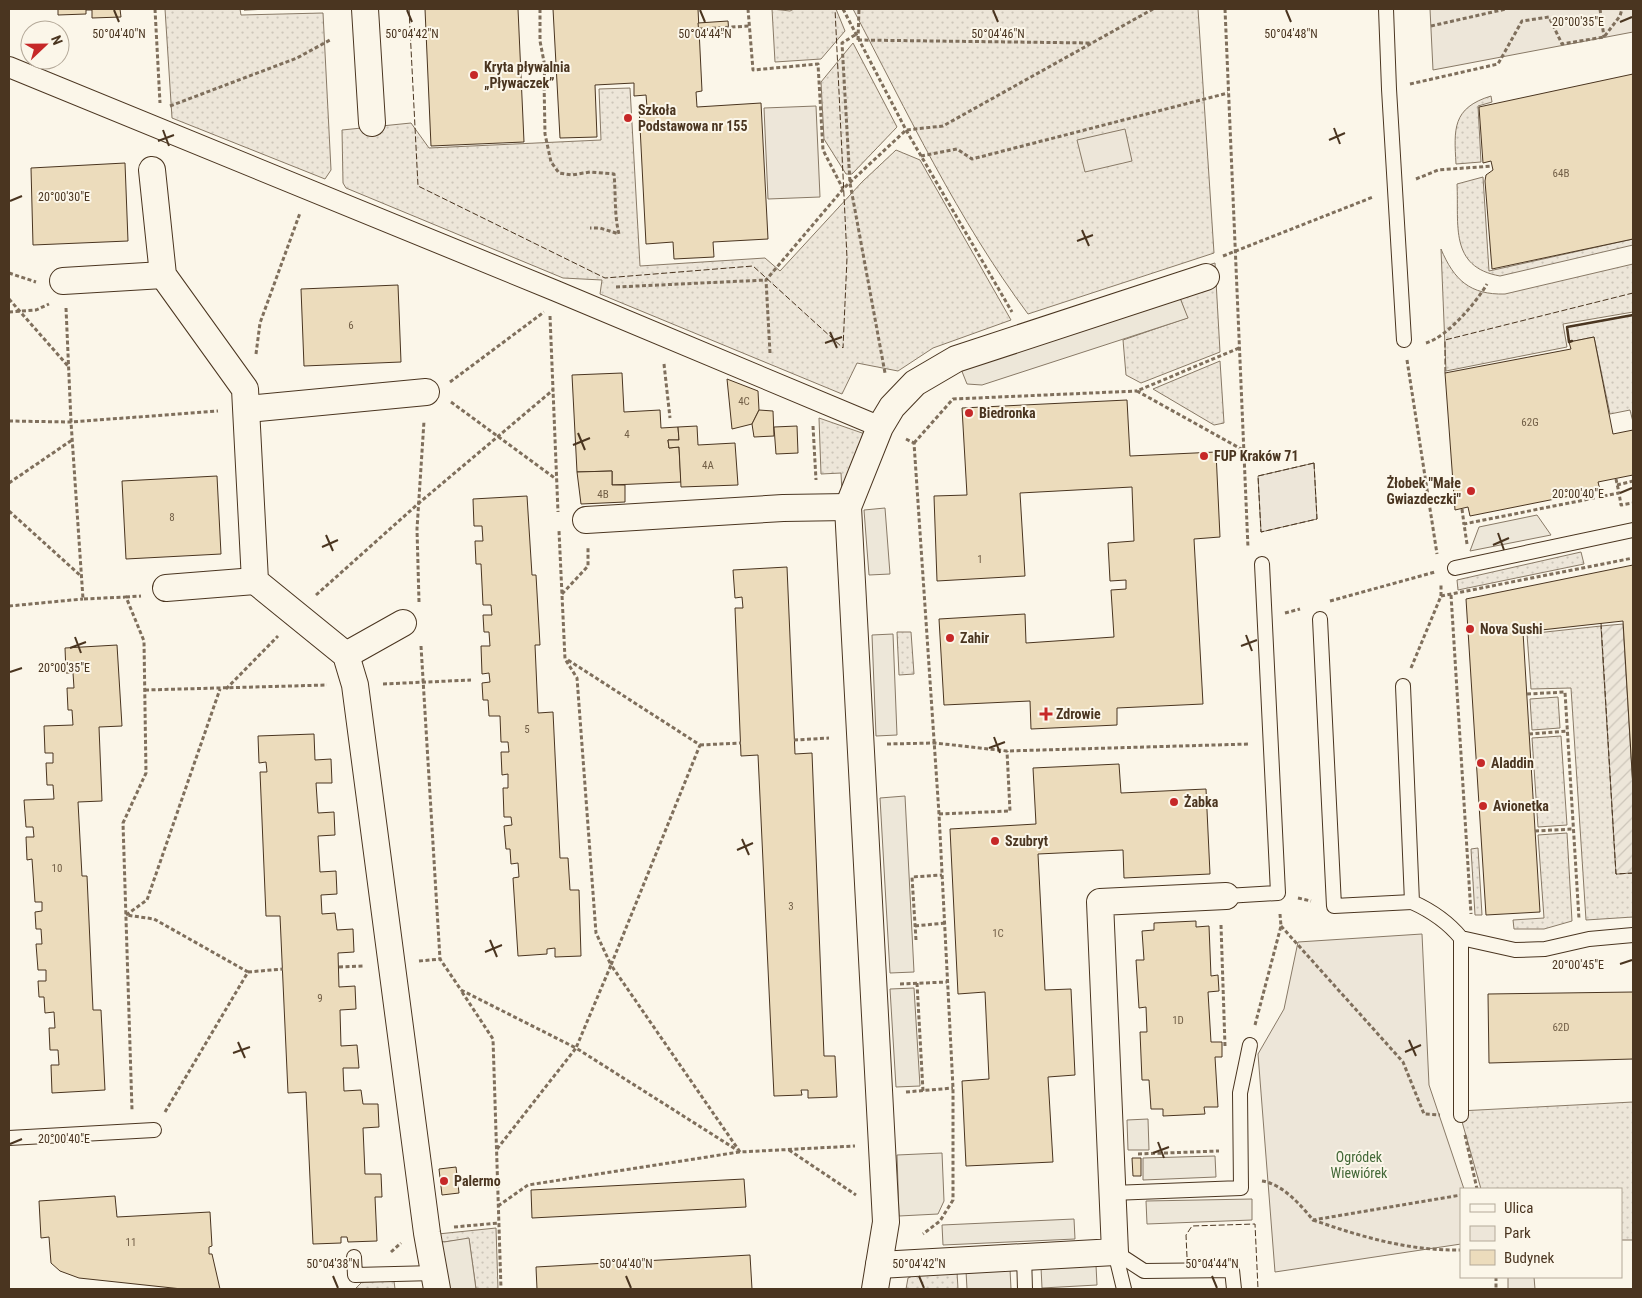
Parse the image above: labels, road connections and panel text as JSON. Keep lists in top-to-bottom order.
{
  "parks": ["Ogródek Wiewiórek"],
  "places": {
    "other": [
      "Kryta pływalnia „Pływaczek”",
      "Szkoła Podstawowa nr 155",
      "Biedronka",
      "FUP Kraków 71",
      "Żłobek \"Małe Gwiazdeczki\"",
      "Nova Sushi",
      "Zahir",
      "Aladdin",
      "Żabka",
      "Avionetka",
      "Szubryt",
      "Palermo"
    ],
    "health": ["Zdrowie"]
  },
  "house_numbers": [
    "64B",
    "6",
    "4C",
    "62G",
    "4",
    "4A",
    "4B",
    "8",
    "1",
    "5",
    "10",
    "3",
    "1C",
    "9",
    "1D",
    "62D",
    "11"
  ],
  "legend": ["Ulica", "Park", "Budynek"],
  "north": "right",
  "coordinates": [
    "20°00'35\"E",
    "50°04'40\"N",
    "50°04'42\"N",
    "50°04'44\"N",
    "50°04'46\"N",
    "50°04'48\"N",
    "20°00'30\"E",
    "20°00'40\"E",
    "20°00'45\"E",
    "50°04'38\"N"
  ]
}
